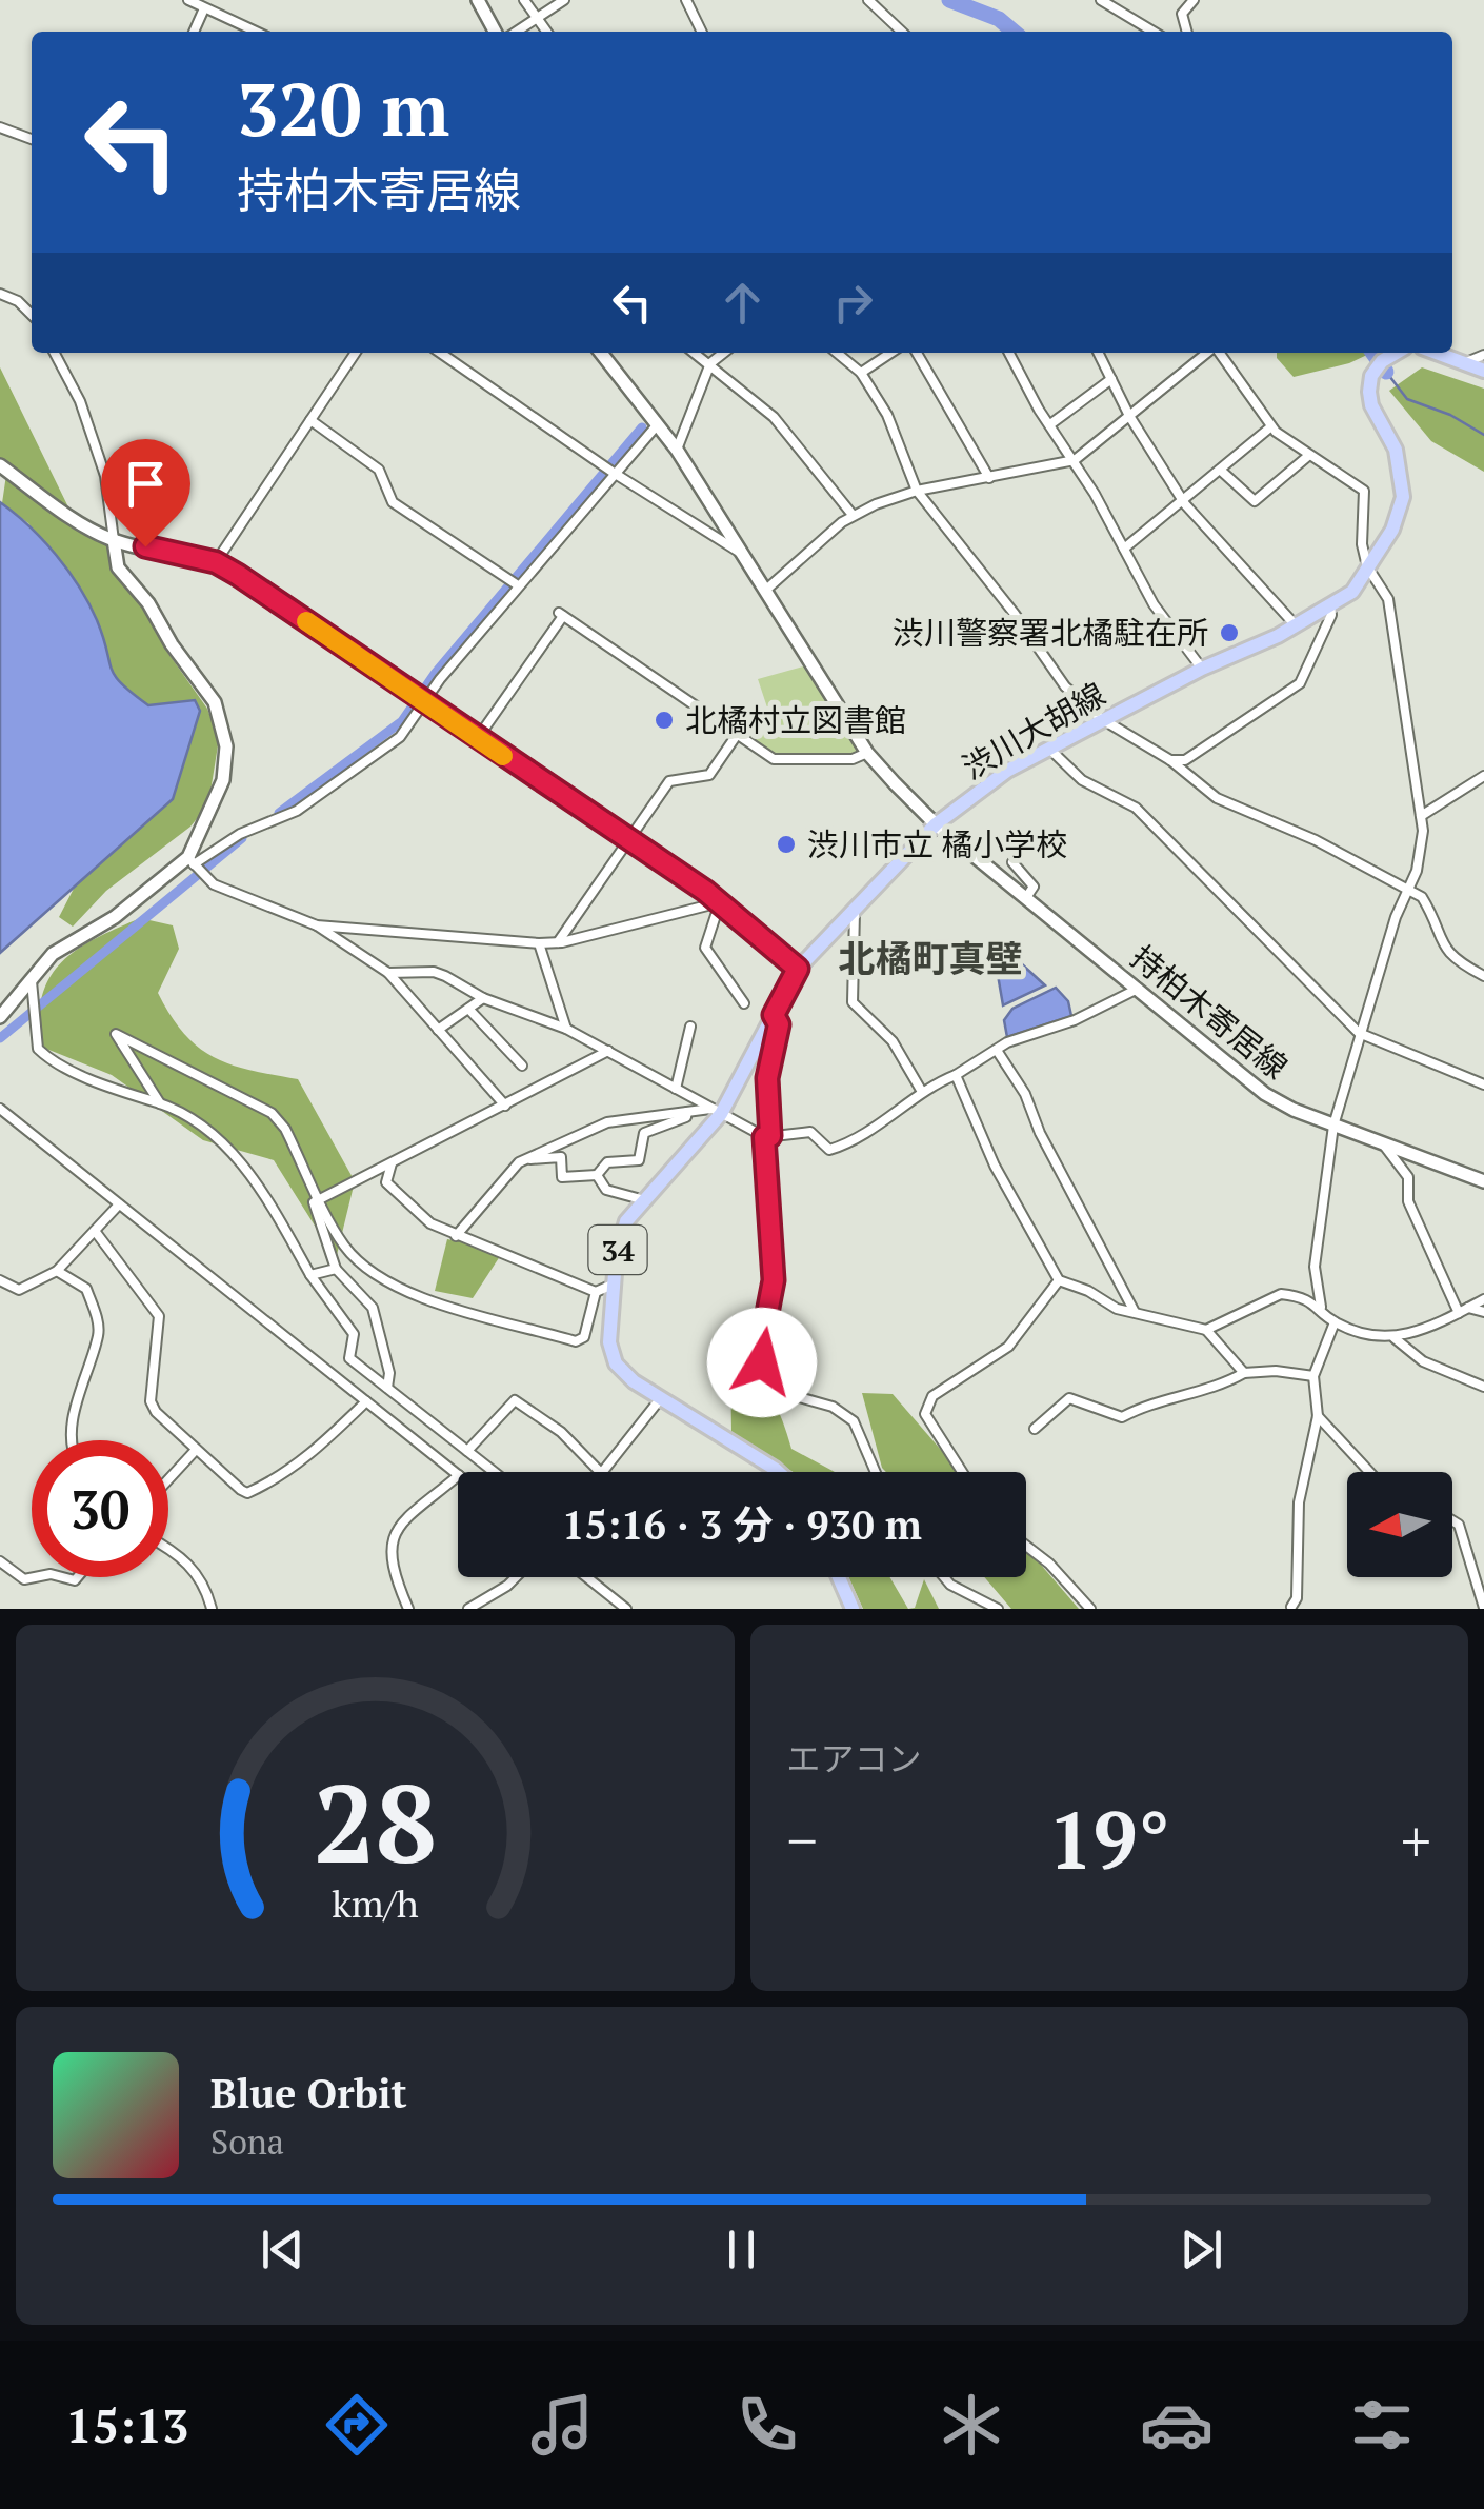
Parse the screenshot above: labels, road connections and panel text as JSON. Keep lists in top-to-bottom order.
{
  "streets": {
    "main road": ["渋川大胡線", "持柏木寄居線", "34"]
  },
  "crossings": [
    ["渋川大胡線", "持柏木寄居線"]
  ],
  "districts": ["北橘町真壁"],
  "places": ["渋川警察署北橘駐在所", "北橘村立図書館", "渋川市立 橘小学校"],
  "north": "left",
  "page": {
    "turn": ["320 m", "持柏木寄居線"],
    "limit": "30",
    "trip": "15:16 · 3 分 · 930 m",
    "tile": "エアコン",
    "heat": ["−", "19°", "+"],
    "song": ["Blue Orbit", "Sona"],
    "tabs": "15:13",
    "gauge": ["28", "km/h"]
  }
}
